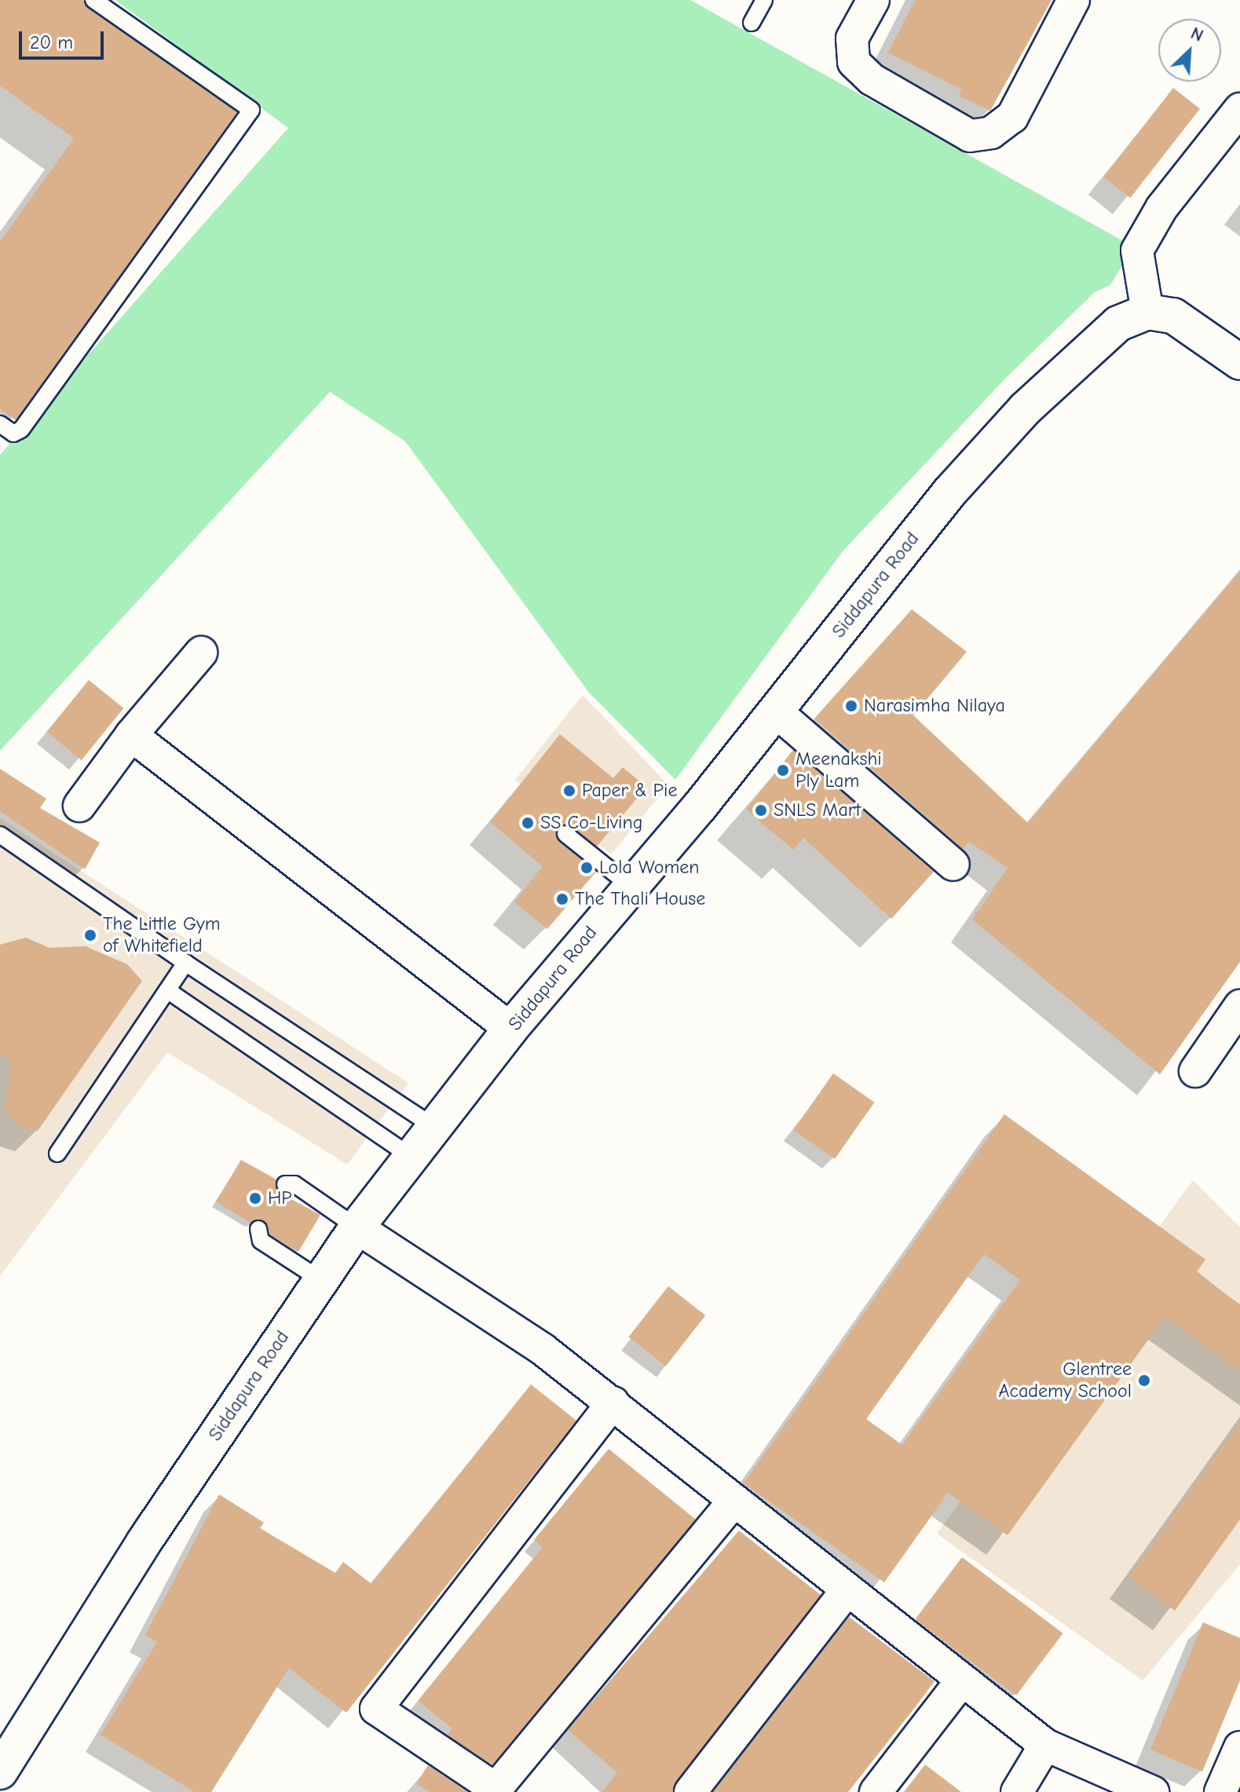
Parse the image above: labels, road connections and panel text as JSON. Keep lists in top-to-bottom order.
{
  "streets": {
    "street": ["Siddapura Road"]
  },
  "places": [
    "Narasimha Nilaya",
    "Meenakshi Ply Lam",
    "Paper & Pie",
    "SNLS Mart",
    "SS Co-Living",
    "Lola Women",
    "The Thali House",
    "The Little Gym of Whitefield",
    "HP",
    "Glentree Academy School"
  ],
  "scale_bar": "20 m",
  "north": "top right"
}
